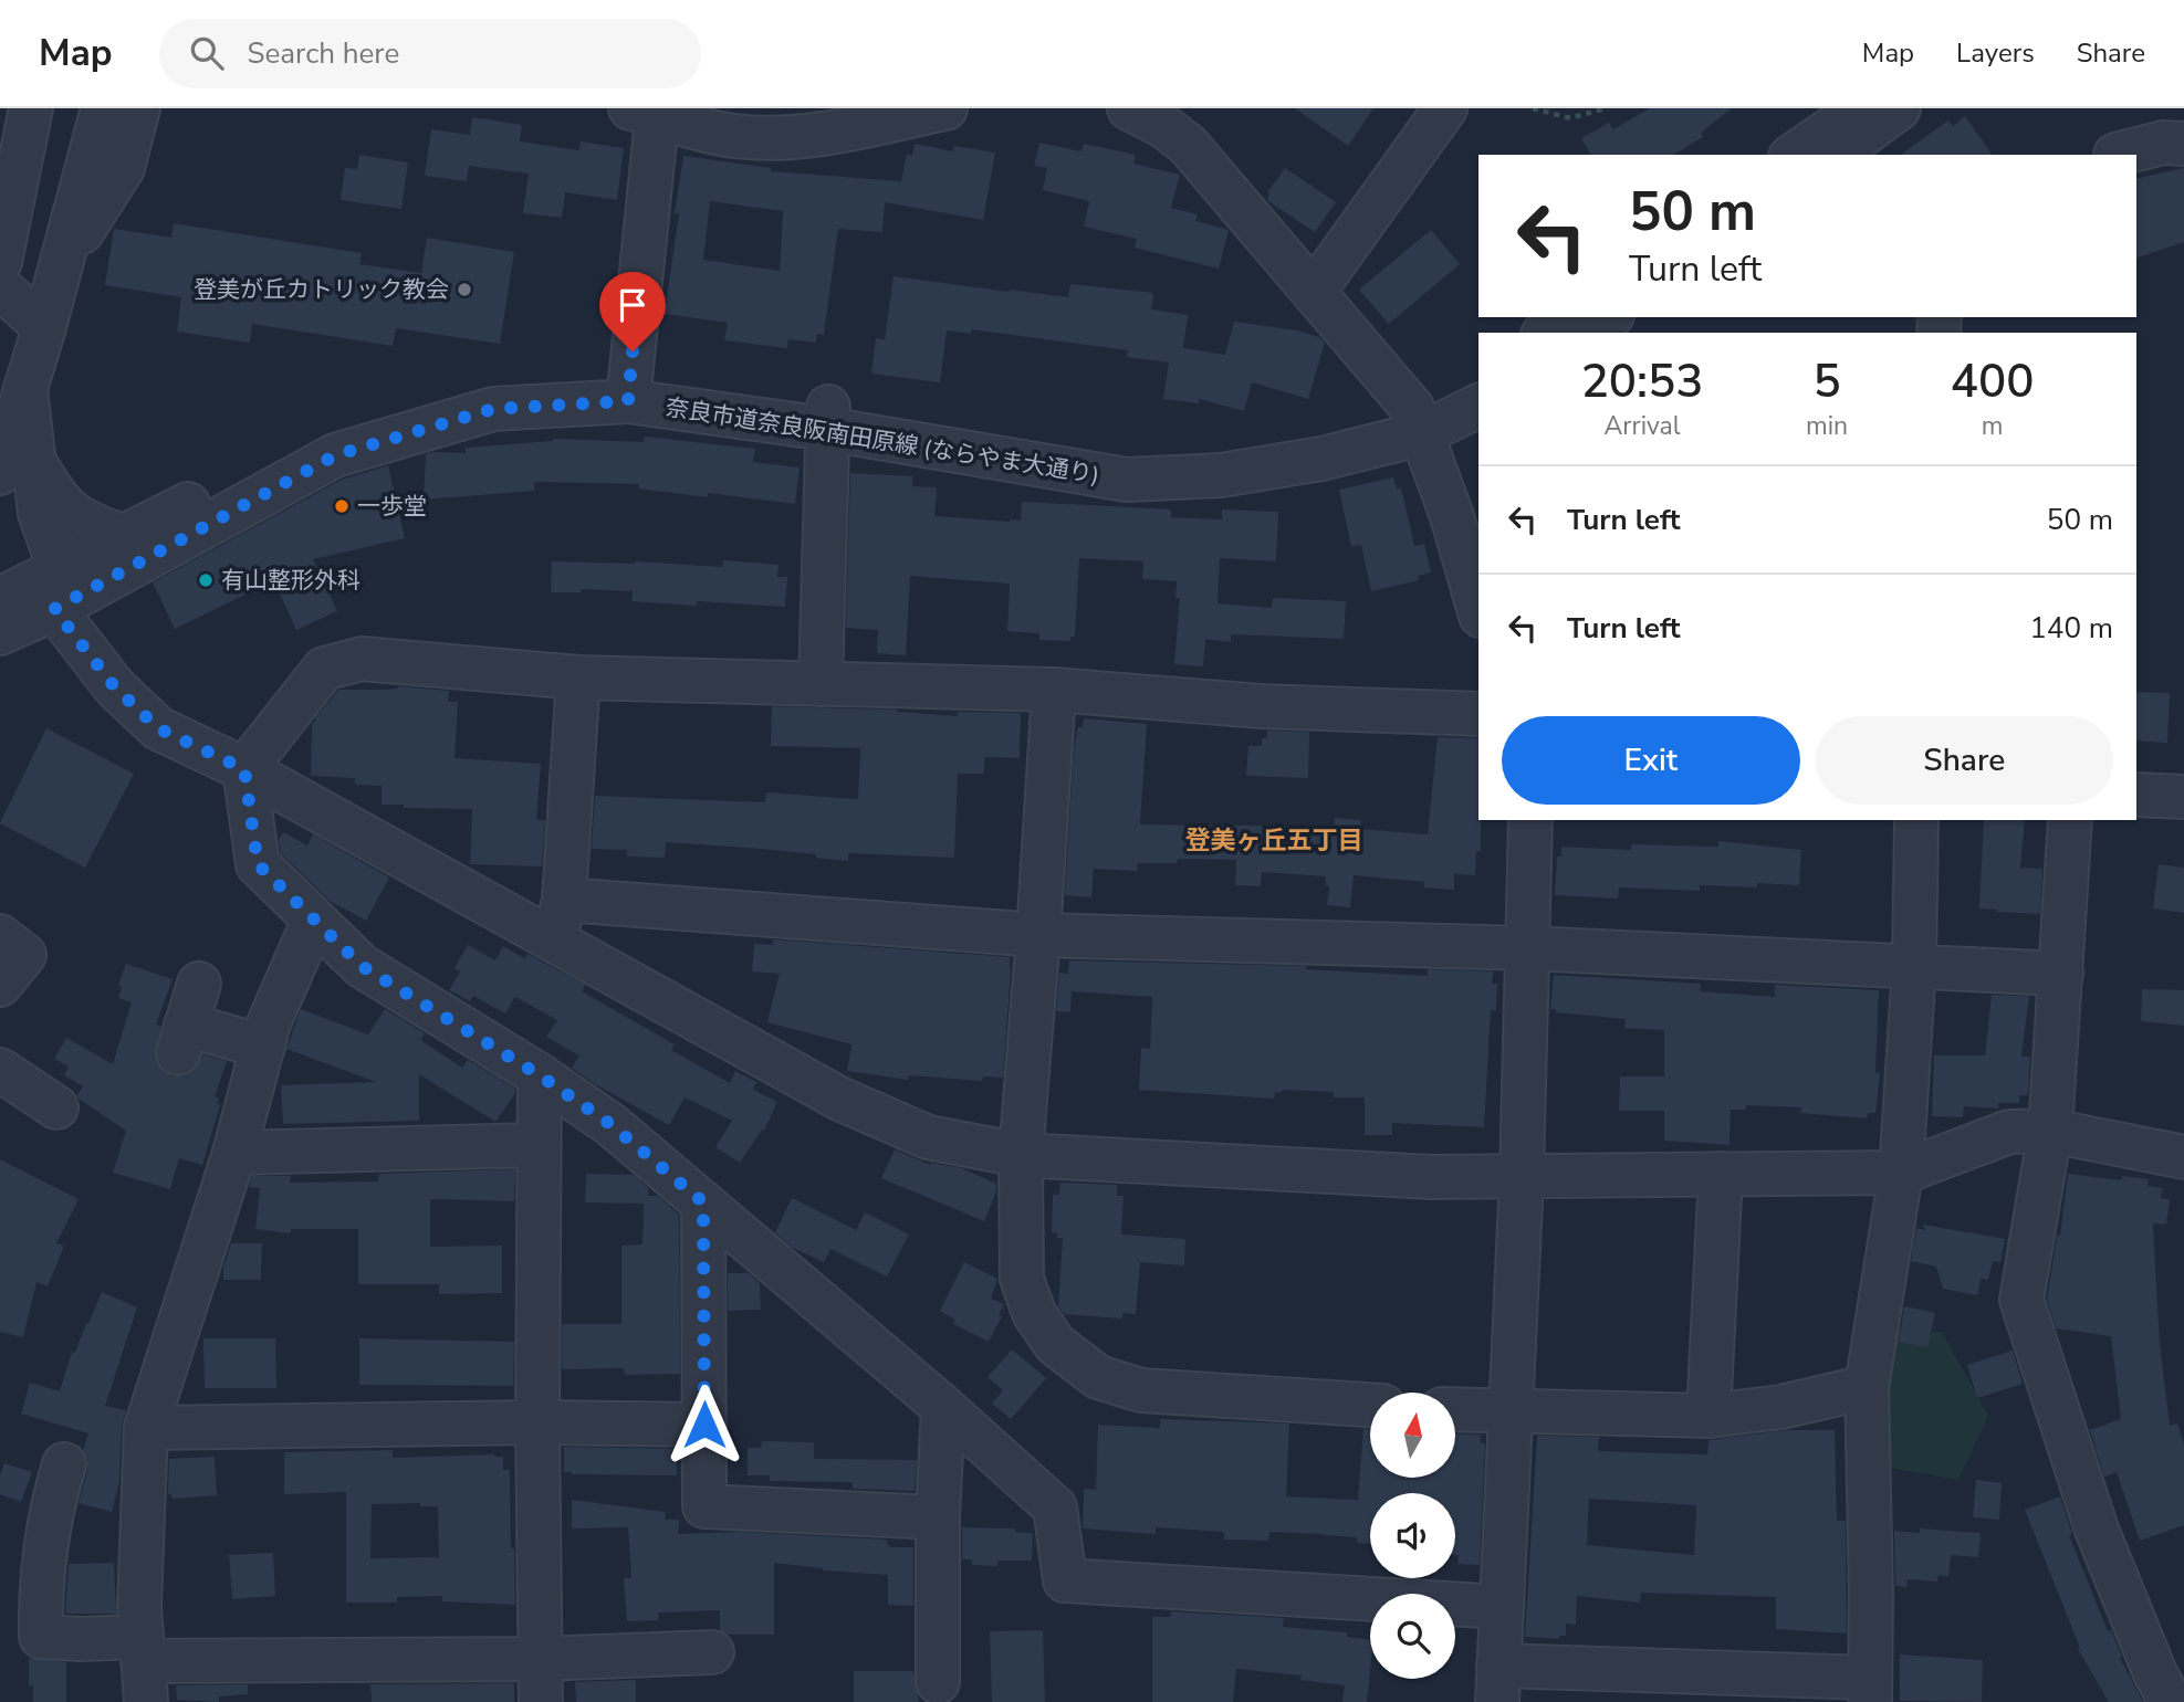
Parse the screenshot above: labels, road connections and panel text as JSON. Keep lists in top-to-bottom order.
{
  "districts": ["登美ヶ丘五丁目"],
  "places": ["登美が丘カトリック教会", "一歩堂", "有山整形外科"],
  "north": "top",
  "page": {
    "header": "Map",
    "search": "Search here",
    "nav": ["Map", "Layers", "Share"],
    "turn": ["50 m", "Turn left"],
    "eta": [
      "20:53",
      "Arrival",
      "5",
      "min",
      "400",
      "m"
    ],
    "list": [
      {
        "name": "Turn left",
        "value": "50 m"
      },
      {
        "name": "Turn left",
        "value": "140 m"
      }
    ],
    "buttons": ["Exit", "Share"]
  }
}
